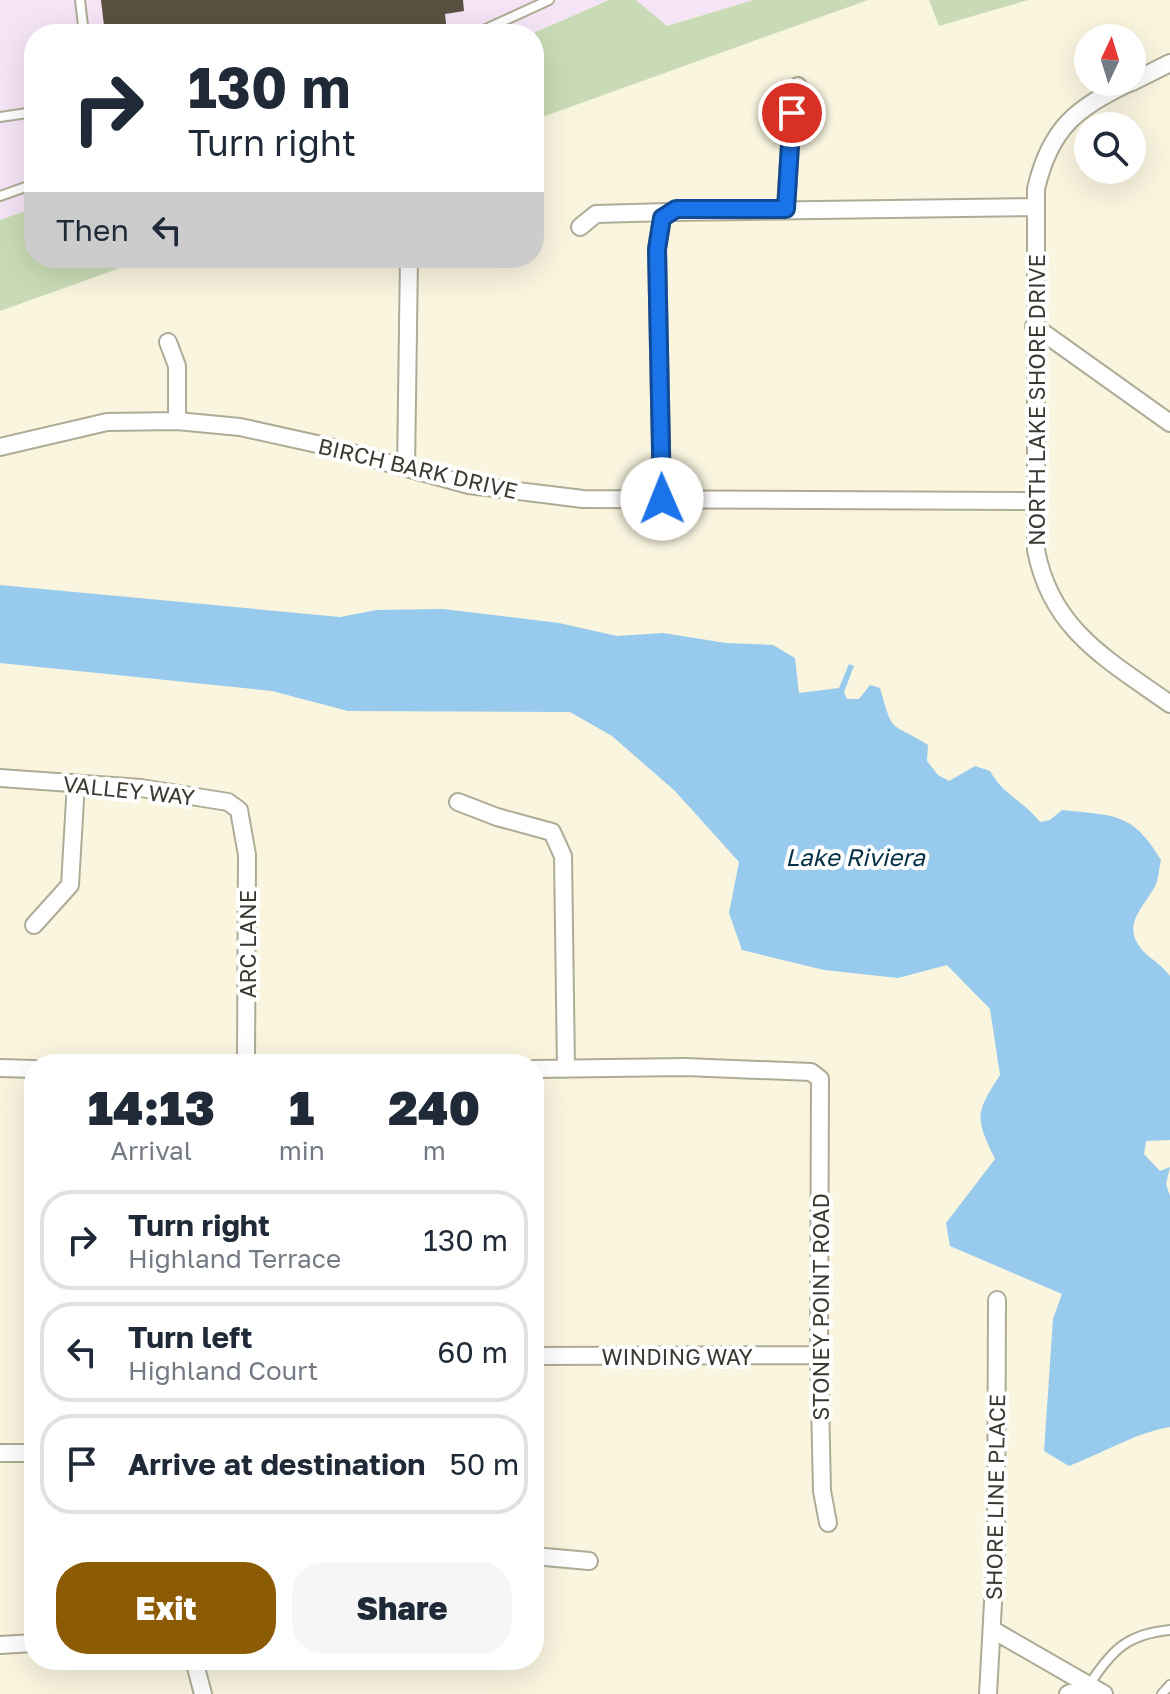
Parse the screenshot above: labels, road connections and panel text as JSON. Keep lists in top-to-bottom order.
{
  "streets": {
    "street": [
      "NORTH LAKE SHORE DRIVE",
      "BIRCH BARK DRIVE",
      "VALLEY WAY",
      "ARC LANE",
      "STONEY POINT ROAD",
      "WINDING WAY",
      "SHORE LINE PLACE"
    ]
  },
  "crossings": [
    ["NORTH LAKE SHORE DRIVE", "BIRCH BARK DRIVE"],
    ["VALLEY WAY", "ARC LANE"],
    ["STONEY POINT ROAD", "WINDING WAY"]
  ],
  "water": ["Lake Riviera"],
  "north": "top",
  "page": {
    "turn": ["130 m", "Turn right"],
    "then": "Then",
    "eta": [
      "14:13",
      "Arrival",
      "1",
      "min",
      "240",
      "m"
    ],
    "list": [
      {
        "name": "Turn right",
        "note": "Highland Terrace",
        "value": "130 m"
      },
      {
        "name": "Turn left",
        "note": "Highland Court",
        "value": "60 m"
      },
      {
        "name": "Arrive at destination",
        "value": "50 m"
      }
    ],
    "buttons": ["Exit", "Share"]
  }
}
